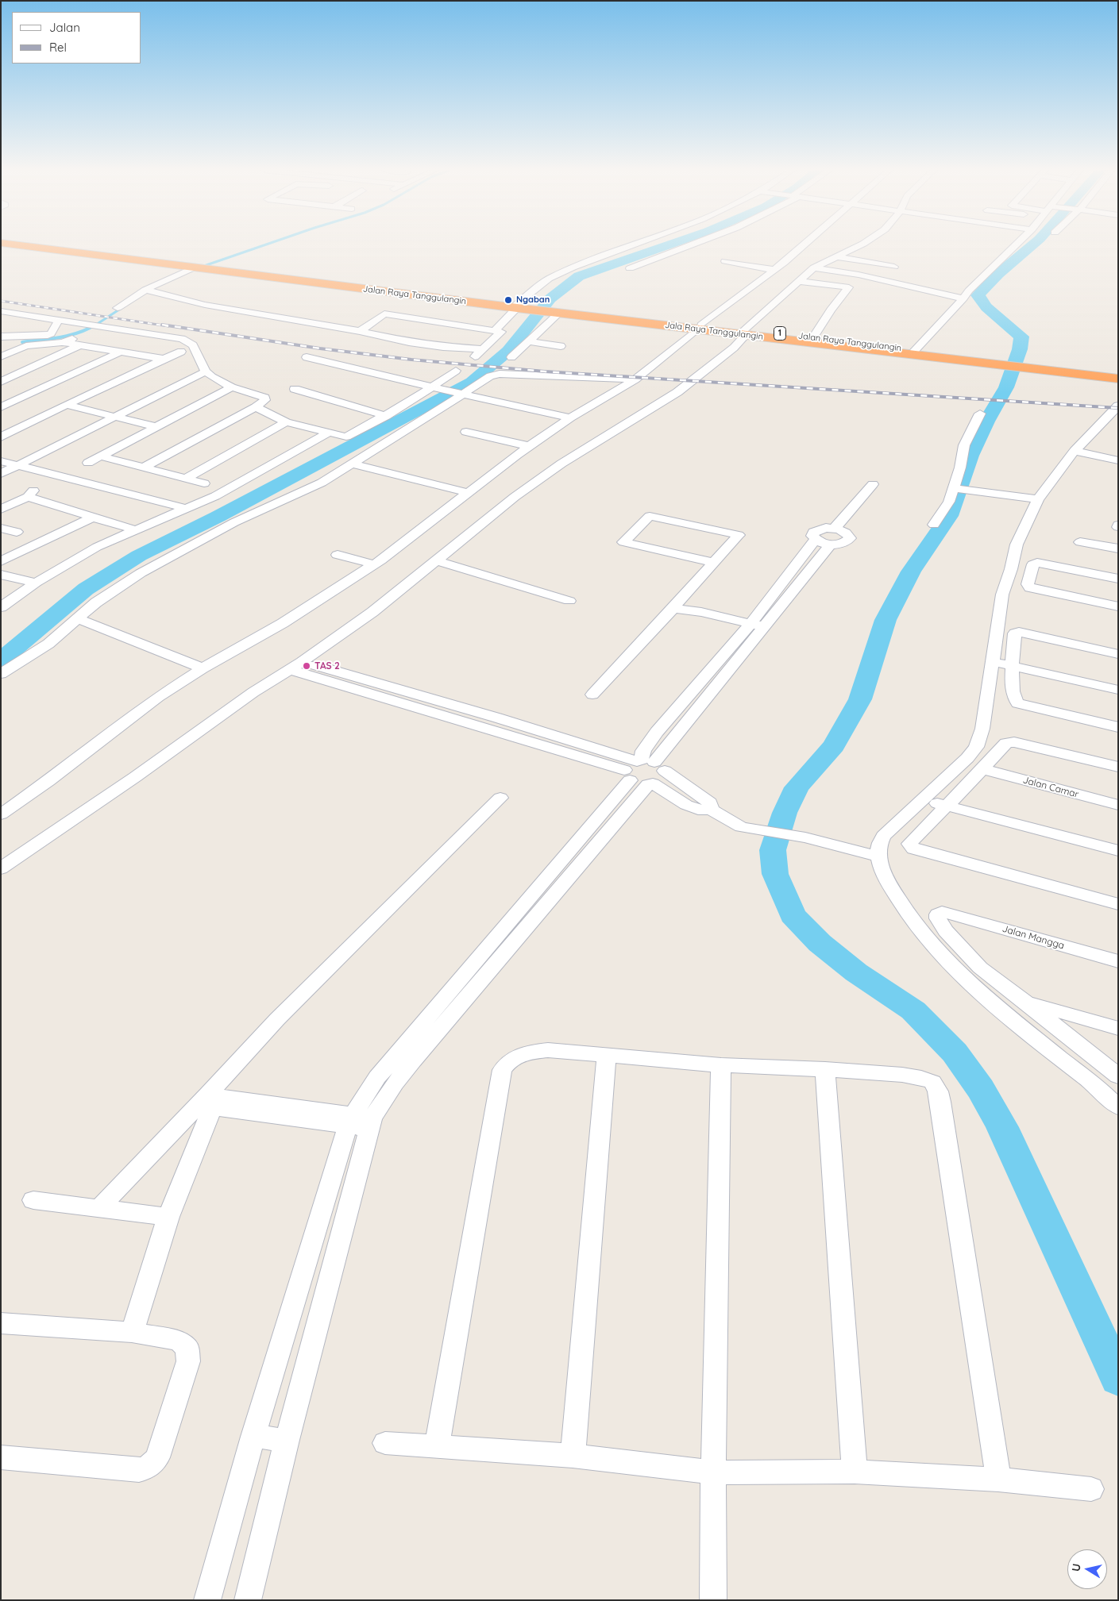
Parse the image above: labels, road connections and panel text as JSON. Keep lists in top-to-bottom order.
{
  "streets": {
    "highway": ["Jalan Raya Tanggulangin", "Jala Raya Tanggulangin", "1"],
    "street": ["Jalan Camar", "Jalan Mangga"]
  },
  "crossings": [
    ["Jalan Raya Tanggulangin", "Jala Raya Tanggulangin"],
    ["Jalan Raya Tanggulangin", "1"],
    ["Jala Raya Tanggulangin", "1"]
  ],
  "places": ["Ngaban", "TAS 2"],
  "legend": ["Jalan", "Rel"],
  "north": "left"
}
